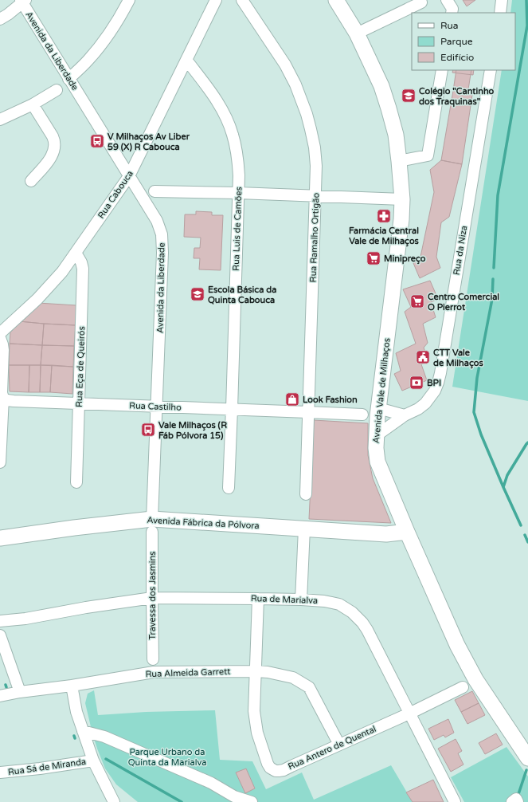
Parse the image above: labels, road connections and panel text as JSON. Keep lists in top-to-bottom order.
{
  "streets": {
    "street": [
      "Avenida da Liberdade",
      "Rua Cabouca",
      "Rua Luis de Camões",
      "Rua Ramalho Ortigão",
      "Rua da Niza",
      "Rua Eça de Queirós",
      "Avenida Vale de Milhaços",
      "Rua Castilho",
      "Avenida Fábrica da Pólvora",
      "Travessa dos Jasmins",
      "Rua de Marialva",
      "Rua Almeida Garrett",
      "Rua Antero de Quental",
      "Rua Sá de Miranda"
    ]
  },
  "crossings": [
    ["Avenida da Liberdade", "Rua Cabouca"],
    ["Avenida da Liberdade", "Rua Castilho"],
    ["Avenida da Liberdade", "Avenida Fábrica da Pólvora"],
    ["Avenida da Liberdade", "Travessa dos Jasmins"],
    ["Rua Cabouca", "Rua Luis de Camões"],
    ["Rua Cabouca", "Rua Eça de Queirós"],
    ["Rua Luis de Camões", "Rua Castilho"],
    ["Rua Ramalho Ortigão", "Rua Castilho"],
    ["Rua da Niza", "Avenida Vale de Milhaços"],
    ["Rua Eça de Queirós", "Rua Castilho"],
    ["Avenida Vale de Milhaços", "Avenida Fábrica da Pólvora"],
    ["Avenida Fábrica da Pólvora", "Travessa dos Jasmins"],
    ["Travessa dos Jasmins", "Rua de Marialva"],
    ["Rua de Marialva", "Rua Antero de Quental"],
    ["Rua Almeida Garrett", "Rua Antero de Quental"]
  ],
  "parks": ["Parque Urbano da Quinta da Marialva"],
  "places": {
    "school or university": ["Colégio \"Cantinho dos Traquinas\"", "Escola Básica da Quinta Cabouca"],
    "bus stop": ["V Milhaços Av Liber 59 (X) R Cabouca", "Vale Milhaços (R Fáb Pólvora 15)"],
    "pharmacy": ["Farmácia Central Vale de Milhaços"],
    "supermarket": ["Minipreço", "Centro Comercial O Pierrot"],
    "public building": ["CTT Vale de Milhaços"],
    "bank": ["BPI"],
    "shop": ["Look Fashion"]
  },
  "legend": ["Rua", "Parque", "Edifício"]
}
